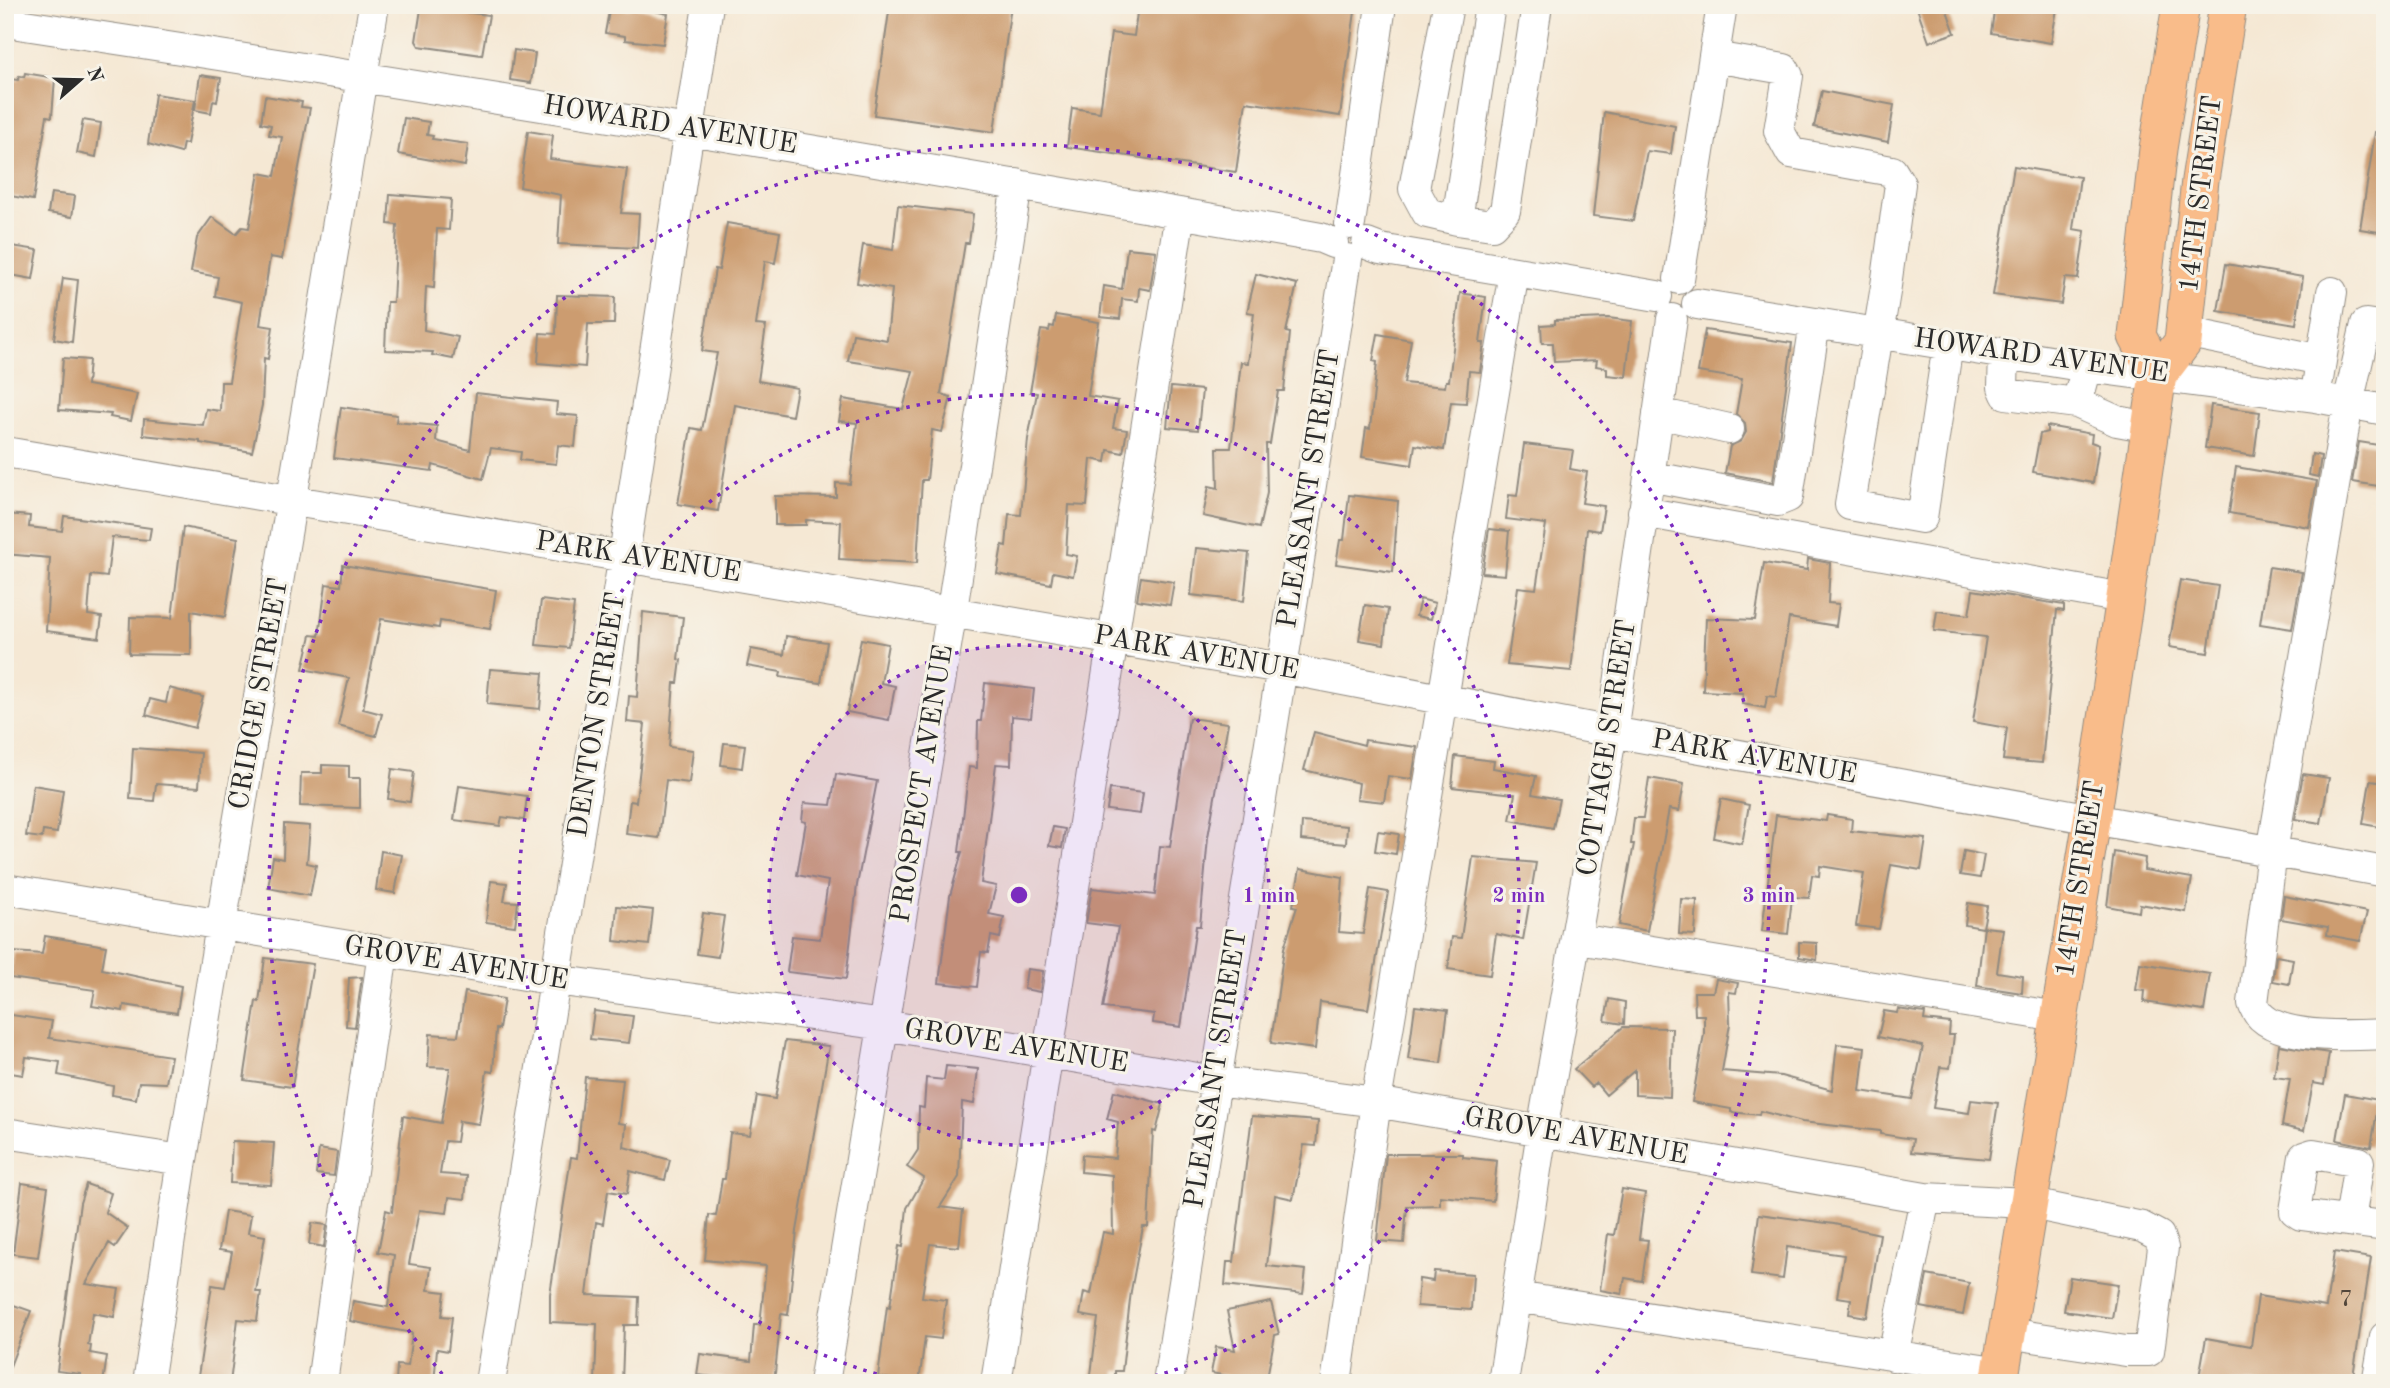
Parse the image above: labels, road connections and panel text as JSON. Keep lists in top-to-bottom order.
{
  "streets": {
    "main road": ["14TH STREET"],
    "street": [
      "HOWARD AVENUE",
      "PLEASANT STREET",
      "PARK AVENUE",
      "CRIDGE STREET",
      "DENTON STREET",
      "COTTAGE STREET",
      "PROSPECT AVENUE",
      "GROVE AVENUE"
    ]
  },
  "crossings": [
    ["HOWARD AVENUE", "14TH STREET"],
    ["HOWARD AVENUE", "PLEASANT STREET"],
    ["HOWARD AVENUE", "CRIDGE STREET"],
    ["HOWARD AVENUE", "DENTON STREET"],
    ["HOWARD AVENUE", "COTTAGE STREET"],
    ["HOWARD AVENUE", "PROSPECT AVENUE"],
    ["14TH STREET", "PARK AVENUE"],
    ["14TH STREET", "GROVE AVENUE"],
    ["PLEASANT STREET", "PARK AVENUE"],
    ["PLEASANT STREET", "GROVE AVENUE"],
    ["PARK AVENUE", "CRIDGE STREET"],
    ["PARK AVENUE", "DENTON STREET"],
    ["PARK AVENUE", "COTTAGE STREET"],
    ["PARK AVENUE", "PROSPECT AVENUE"],
    ["CRIDGE STREET", "GROVE AVENUE"],
    ["DENTON STREET", "GROVE AVENUE"],
    ["COTTAGE STREET", "GROVE AVENUE"],
    ["PROSPECT AVENUE", "GROVE AVENUE"]
  ],
  "house_numbers": ["7"],
  "north": "right",
  "rings": ["1 min", "2 min", "3 min"]
}
